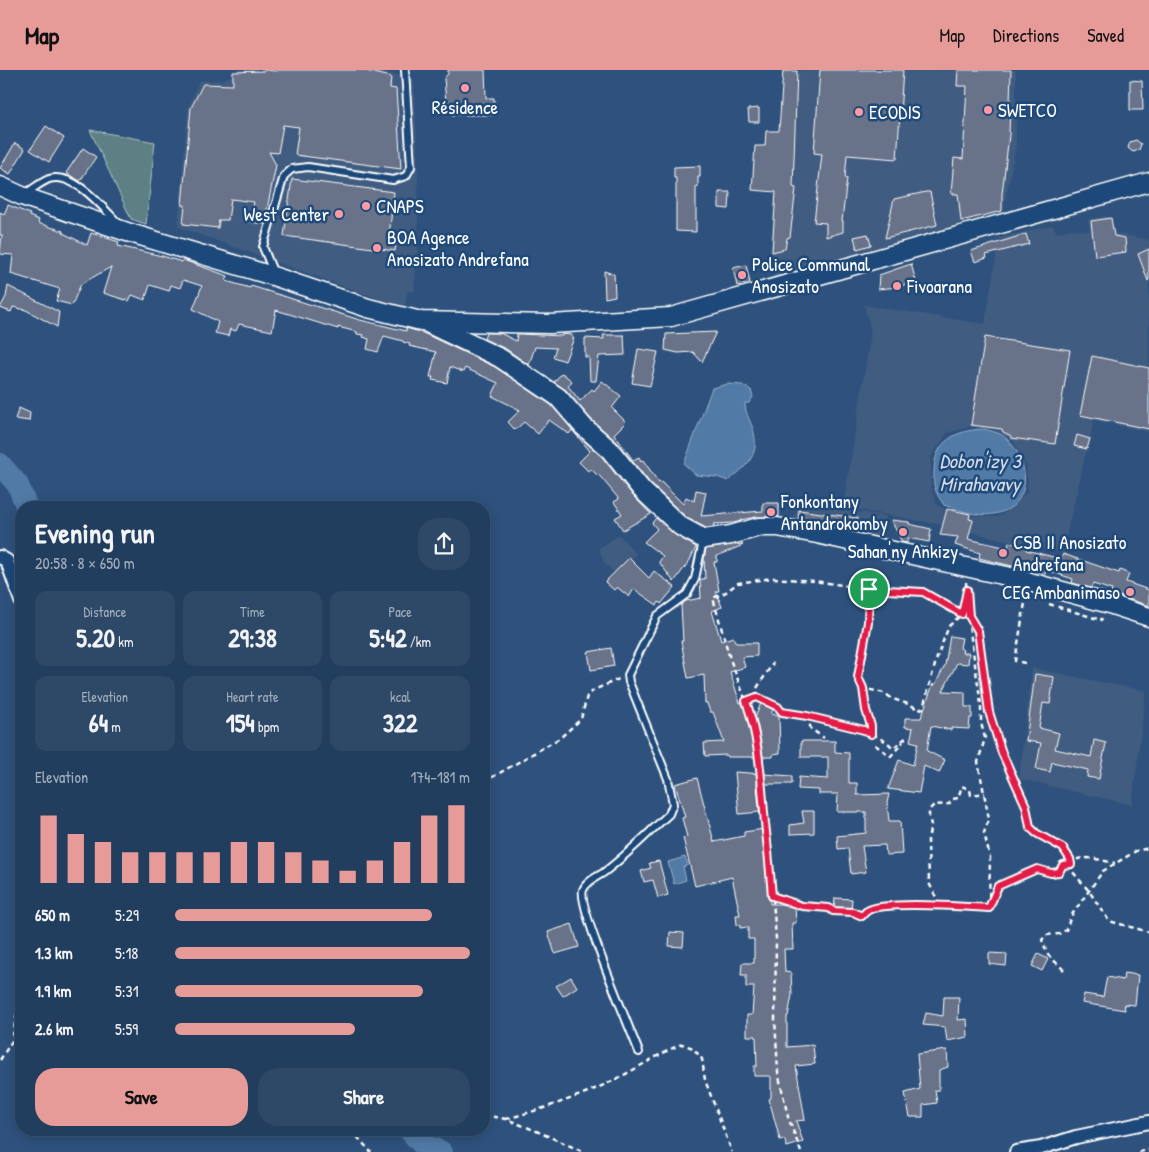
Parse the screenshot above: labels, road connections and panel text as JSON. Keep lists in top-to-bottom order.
{
  "water": ["Dobon'izy 3 Mirahavavy"],
  "places": [
    "Résidence",
    "SWETCO",
    "ECODIS",
    "CNAPS",
    "West Center",
    "BOA Agence Anosizato Andrefana",
    "Police Communal Anosizato",
    "Fivoarana",
    "Fonkontany Antandrokomby",
    "Sahan'ny Ankizy",
    "CSB II Anosizato Andrefana",
    "CEG Ambanimaso"
  ],
  "page": {
    "header": "Map",
    "nav": ["Map", "Directions", "Saved"],
    "heading": ["Evening run", "20:58 · 8 × 650 m"],
    "stats": [
      ["Distance", "5.20 km"],
      ["Time", "29:38"],
      ["Pace", "5:42 /km"],
      ["Elevation", "64 m"],
      ["Heart rate", "154 bpm"],
      ["kcal", "322"]
    ],
    "chart": ["Elevation", "174–181 m"],
    "list": [
      {
        "name": "650 m",
        "note": "5:29"
      },
      {
        "name": "1.3 km",
        "note": "5:18"
      },
      {
        "name": "1.9 km",
        "note": "5:31"
      },
      {
        "name": "2.6 km",
        "note": "5:59"
      }
    ],
    "buttons": ["Save", "Share"]
  }
}
